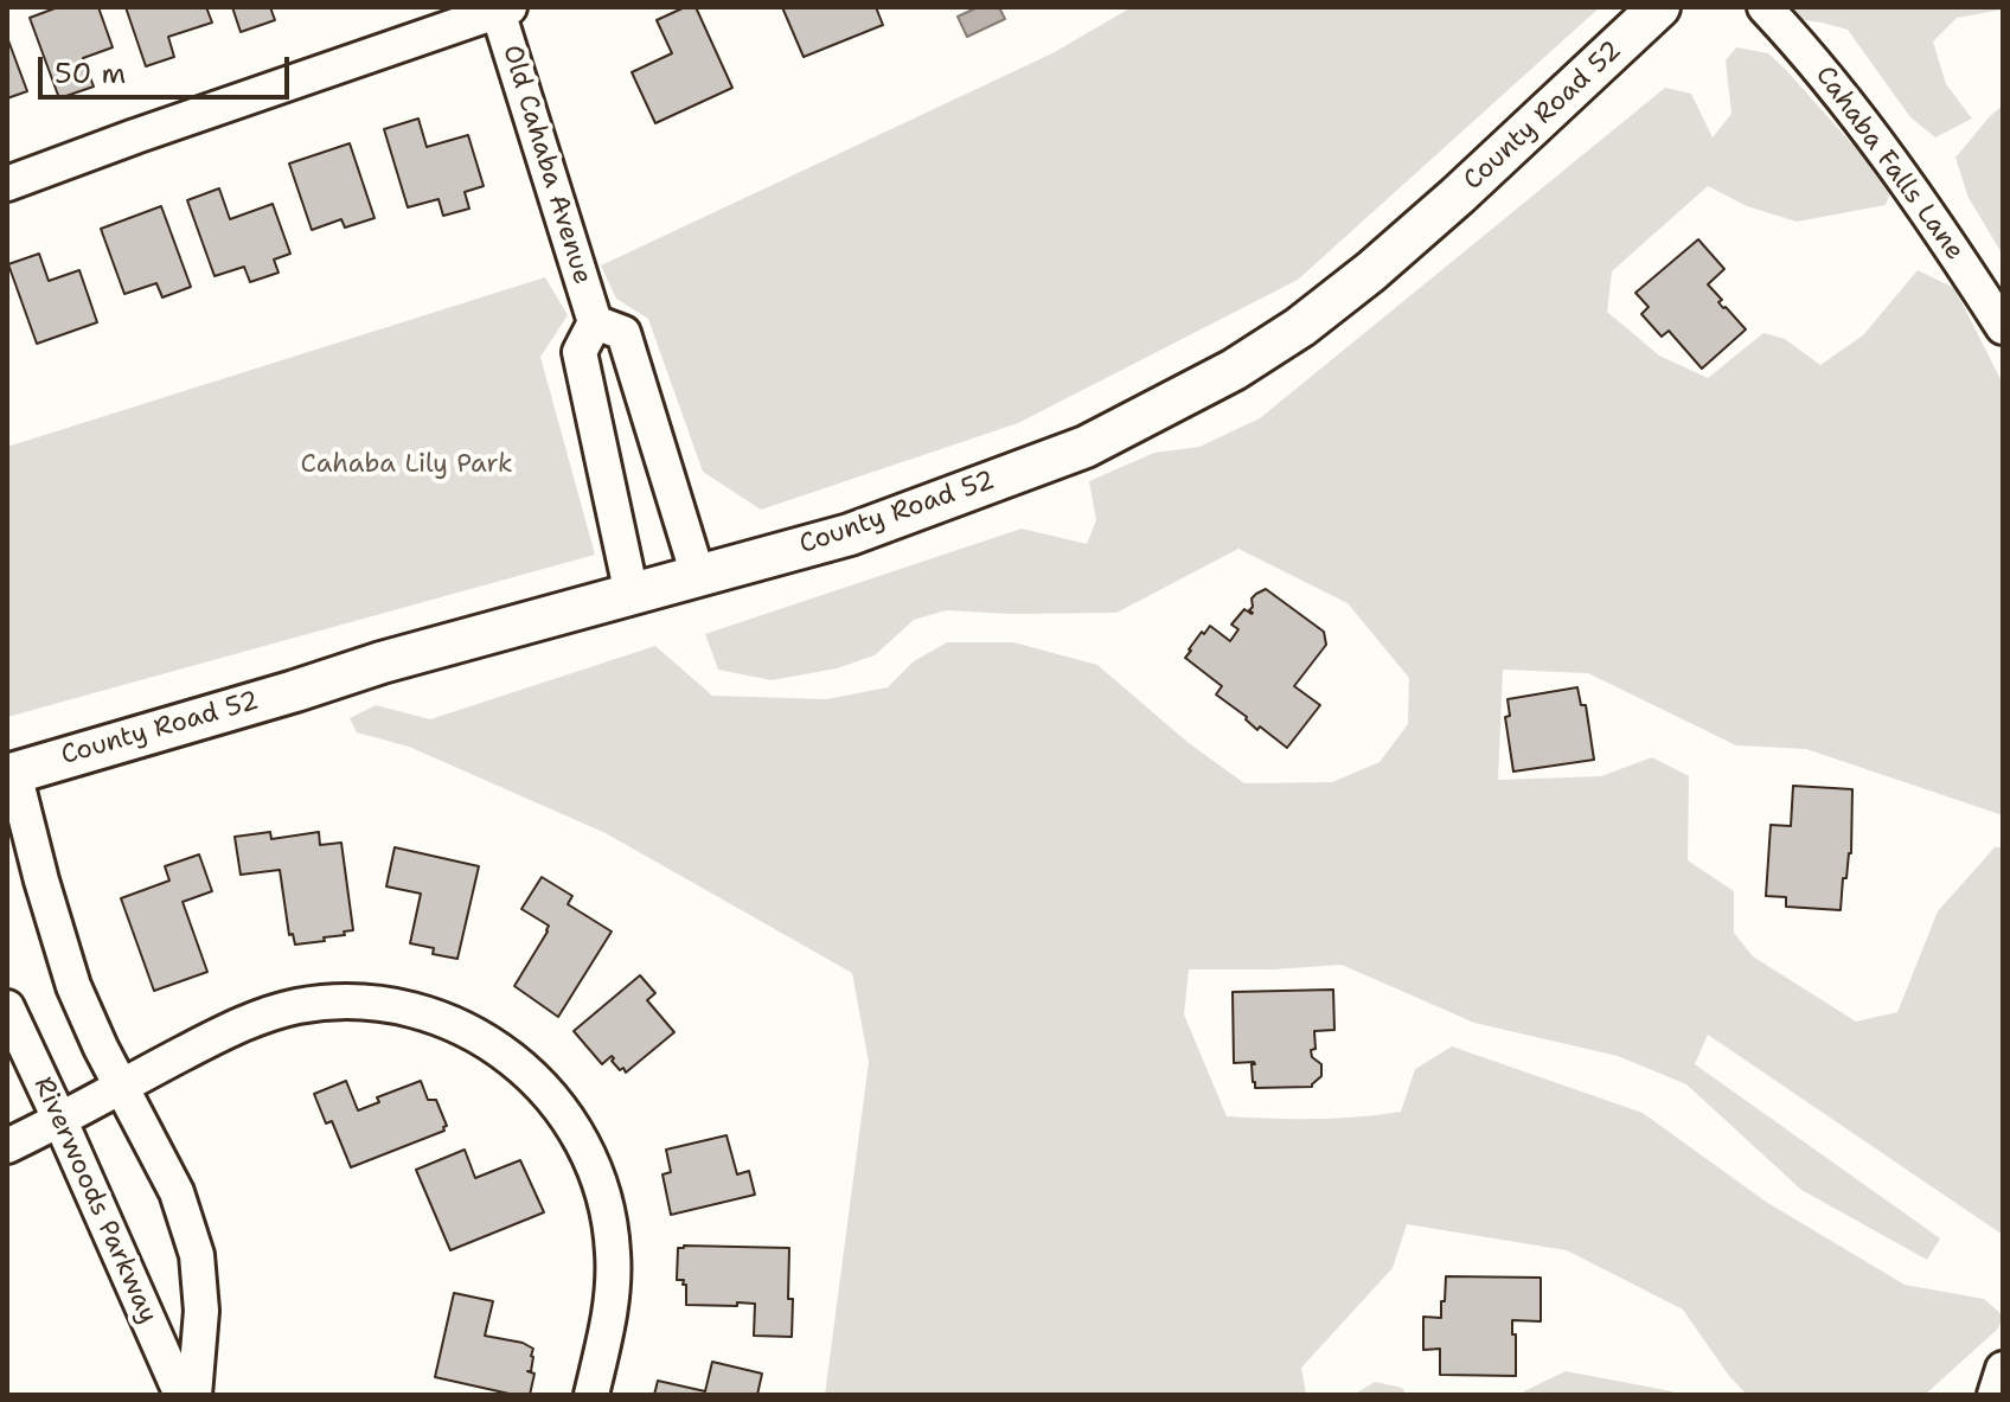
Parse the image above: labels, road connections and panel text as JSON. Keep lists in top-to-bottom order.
{
  "streets": {
    "main road": ["County Road 52"],
    "street": ["Cahaba Falls Lane", "Old Cahaba Avenue", "Riverwoods Parkway"]
  },
  "crossings": [
    ["County Road 52", "Riverwoods Parkway"]
  ],
  "parks": ["Cahaba Lily Park"],
  "scale_bar": "50 m"
}
